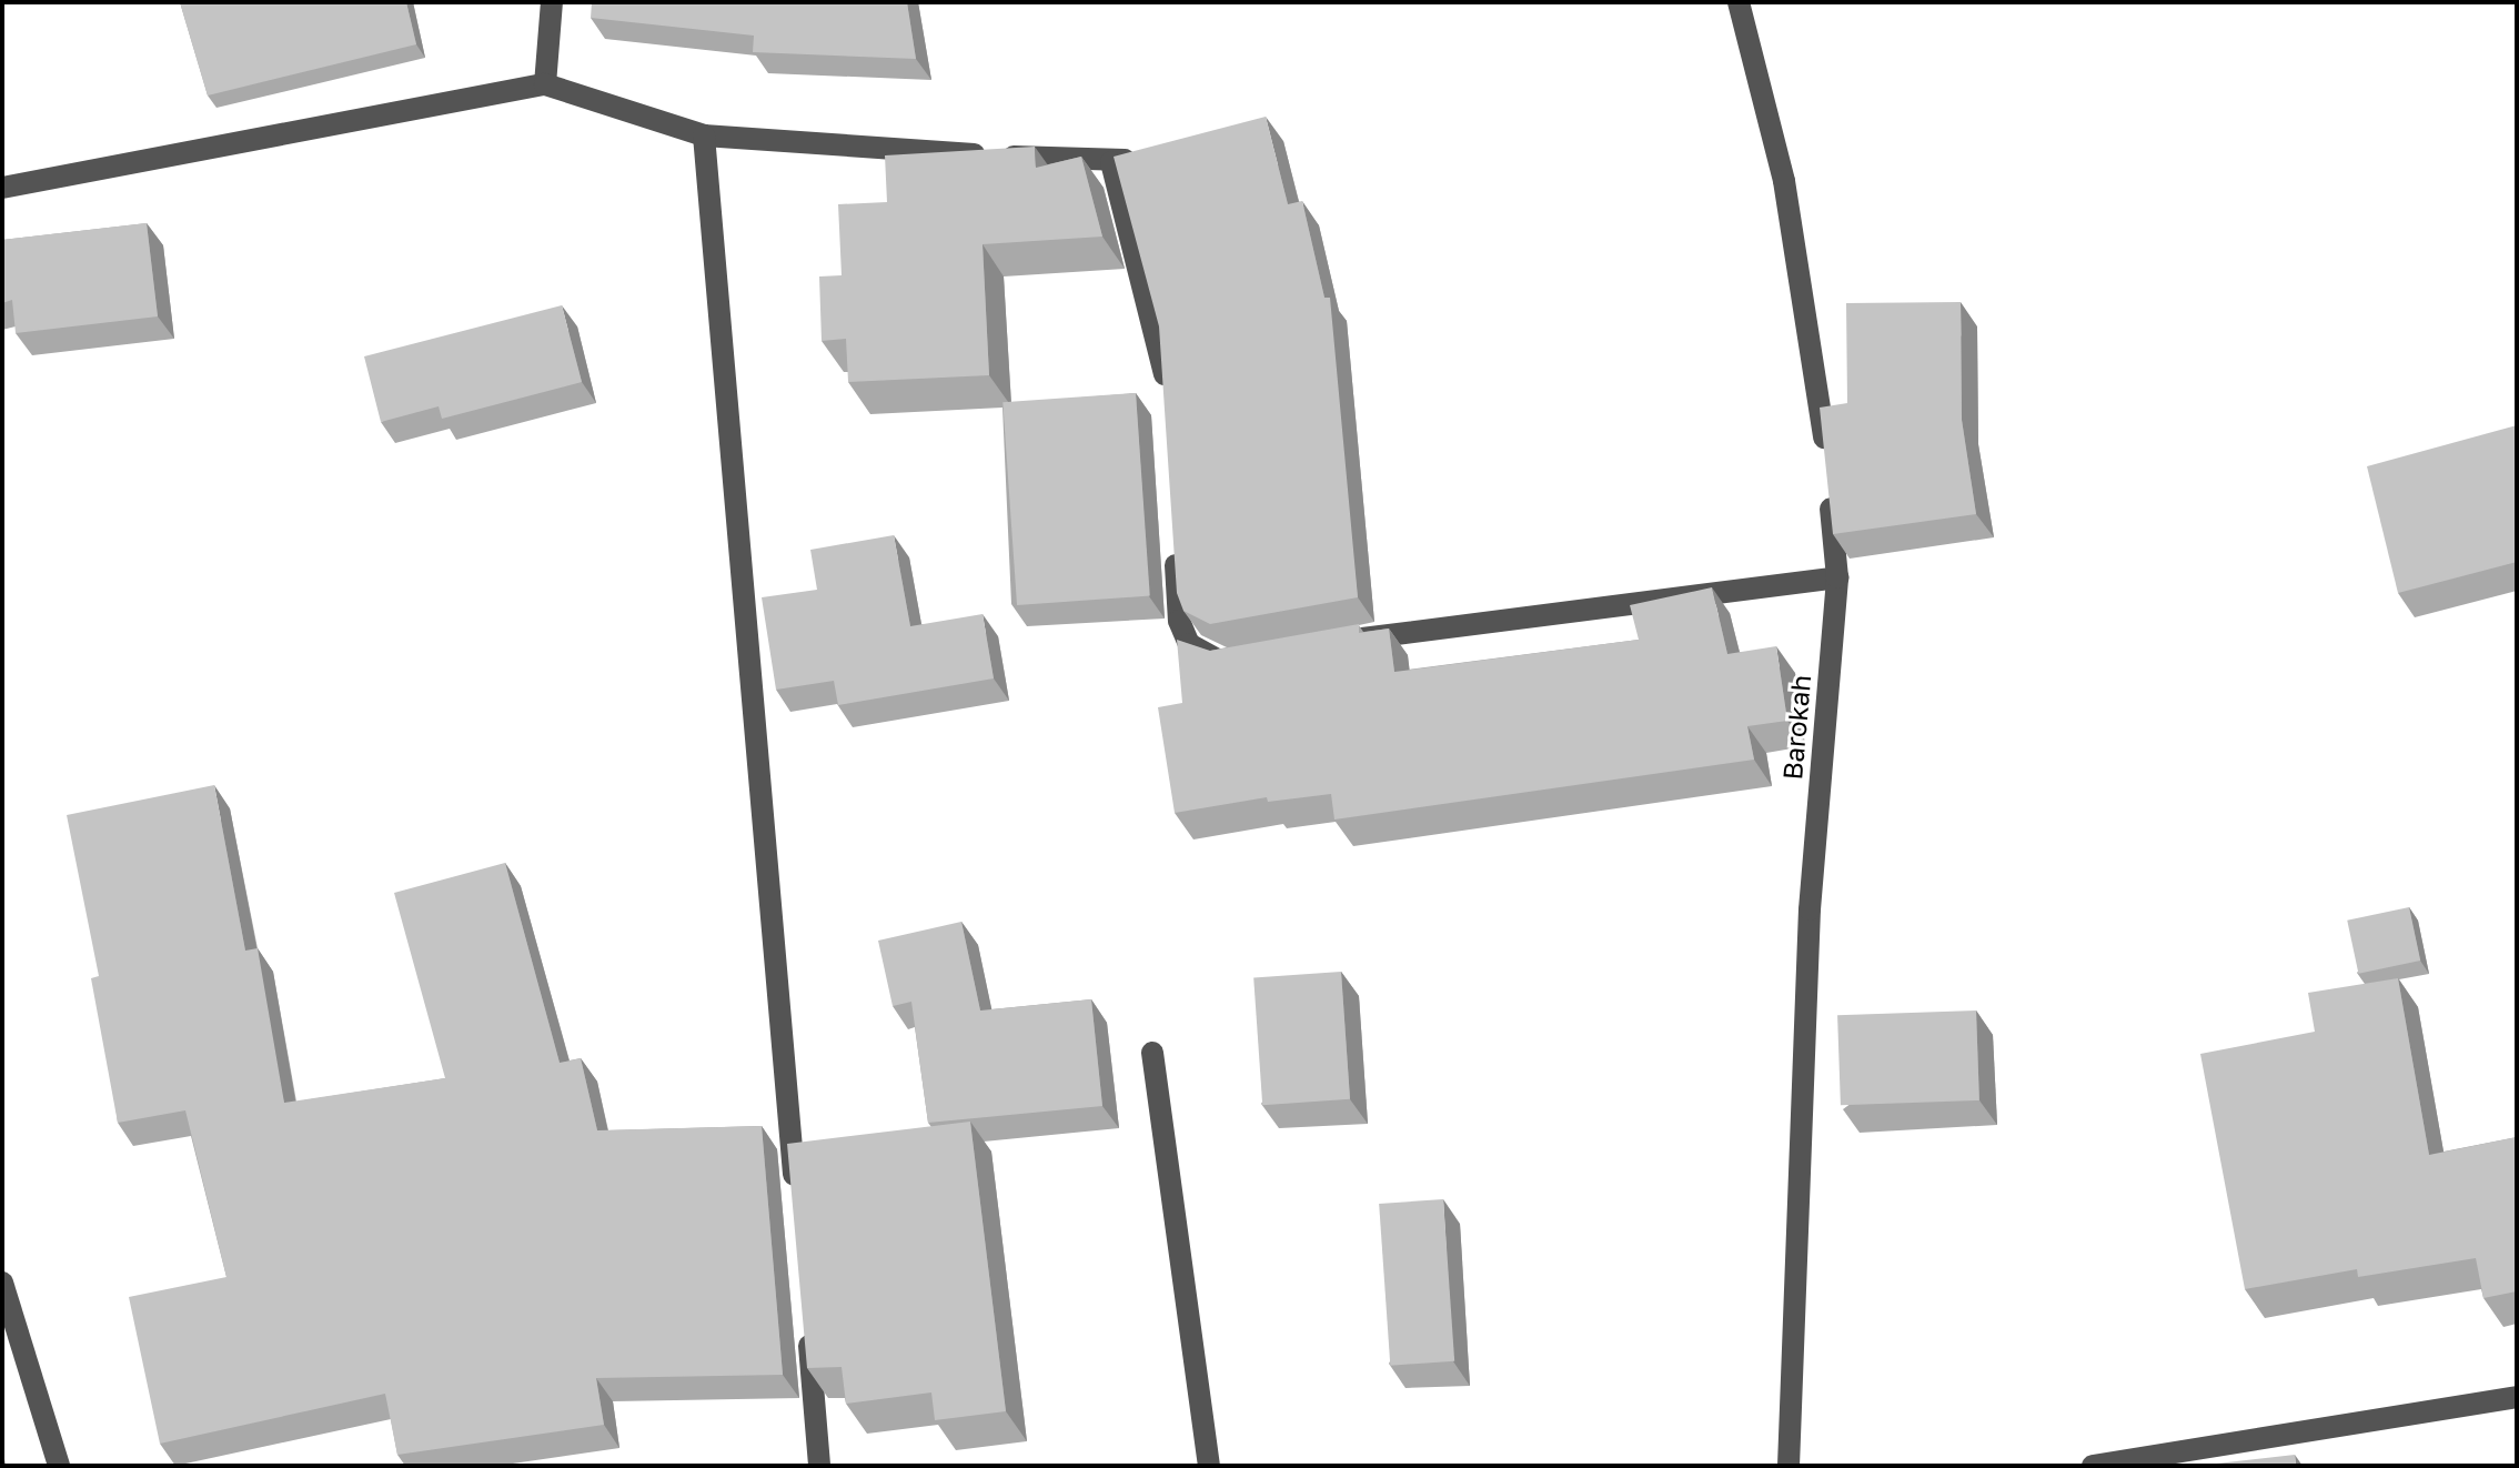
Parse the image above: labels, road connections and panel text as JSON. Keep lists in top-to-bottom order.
{
  "streets": {
    "street": ["Barokah"]
  }
}
